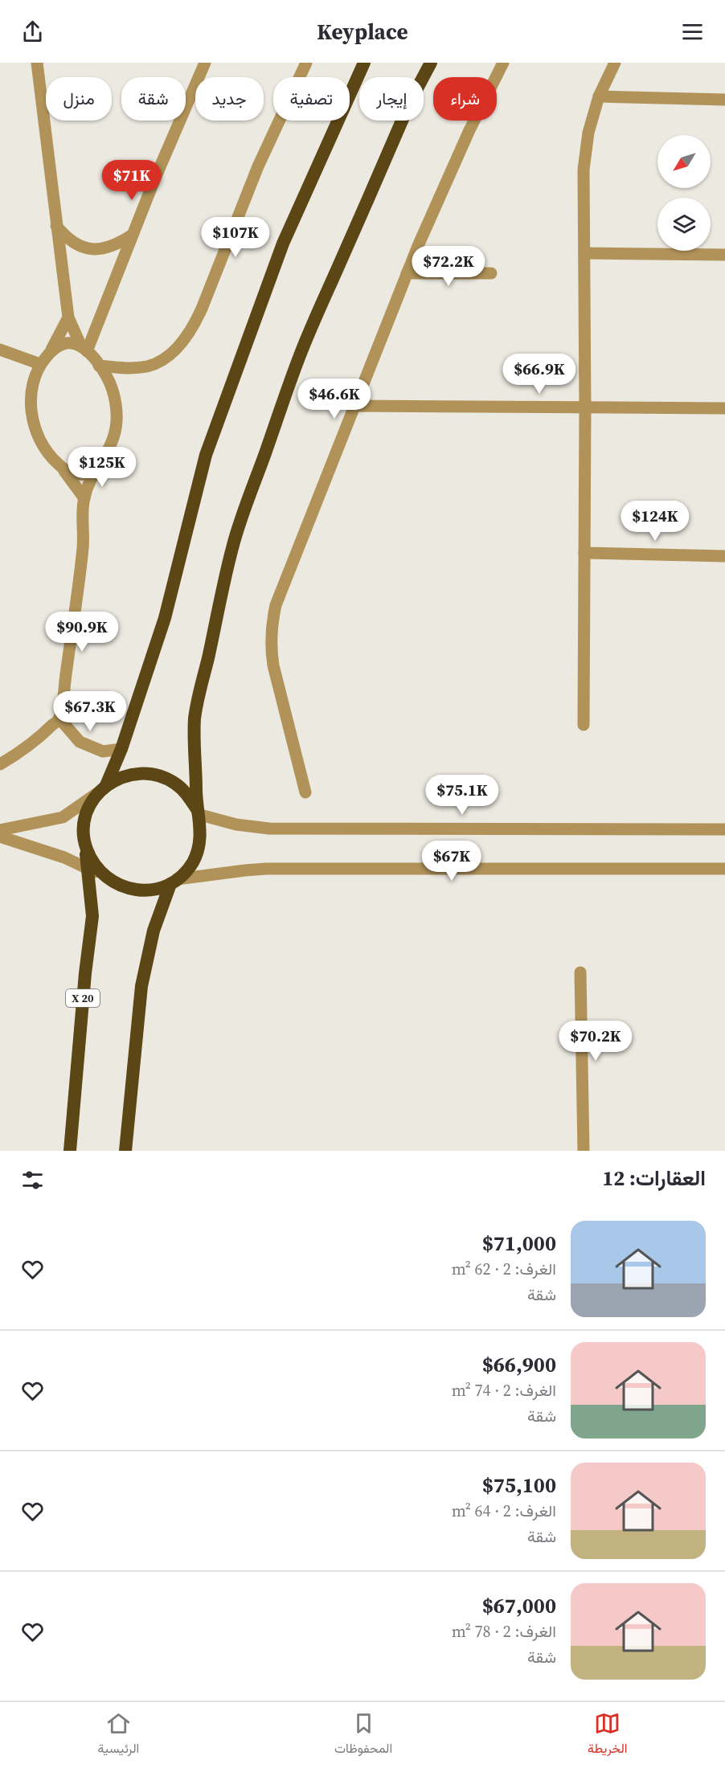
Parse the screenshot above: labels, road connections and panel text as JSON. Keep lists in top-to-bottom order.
{
  "streets": {
    "highway": ["X 20"]
  },
  "north": "bottom left",
  "page": {
    "header": "Keyplace",
    "chip": [
      "شراء",
      "إيجار",
      "تصفية",
      "جديد",
      "شقة",
      "منزل"
    ],
    "price": [
      "$71K",
      "$107K",
      "$72.2K",
      "$66.9K",
      "$46.6K",
      "$125K",
      "$124K",
      "$90.9K",
      "$67.3K",
      "$75.1K",
      "$67K",
      "$70.2K"
    ],
    "heading": "العقارات: 12",
    "list": [
      {
        "name": "$71,000",
        "note": "الغرف: 2 · 62 m² · شقة"
      },
      {
        "name": "$66,900",
        "note": "الغرف: 2 · 74 m² · شقة"
      },
      {
        "name": "$75,100",
        "note": "الغرف: 2 · 64 m² · شقة"
      },
      {
        "name": "$67,000",
        "note": "الغرف: 2 · 78 m² · شقة"
      }
    ],
    "tabs": ["الخريطة", "المحفوظات", "الرئيسية"]
  }
}
